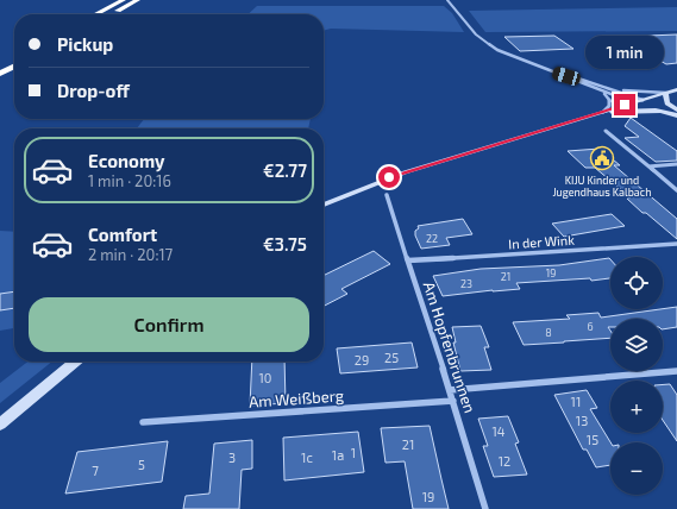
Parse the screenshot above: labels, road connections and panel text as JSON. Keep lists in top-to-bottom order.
{
  "streets": {
    "street": ["In der Wink", "Am Hopfenbrunnen", "Am Weißberg"]
  },
  "crossings": [
    ["In der Wink", "Am Hopfenbrunnen"],
    ["Am Hopfenbrunnen", "Am Weißberg"]
  ],
  "places": {
    "public building": ["KIJU Kinder und Jugendhaus Kalbach"]
  },
  "house_numbers": [
    "22",
    "19",
    "21",
    "23",
    "6",
    "8",
    "25",
    "29",
    "10",
    "11",
    "13",
    "14",
    "15",
    "21",
    "1",
    "1a",
    "3",
    "1c",
    "12",
    "5",
    "7",
    "19"
  ],
  "page": {
    "banner": ["Pickup", "Drop-off"],
    "bubble": "1 min",
    "list": [
      {
        "name": "Economy",
        "note": "1 min · 20:16",
        "value": "€2.77"
      },
      {
        "name": "Comfort",
        "note": "2 min · 20:17",
        "value": "€3.75"
      }
    ],
    "map_buttons": ["+", "−"],
    "buttons": "Confirm"
  }
}
